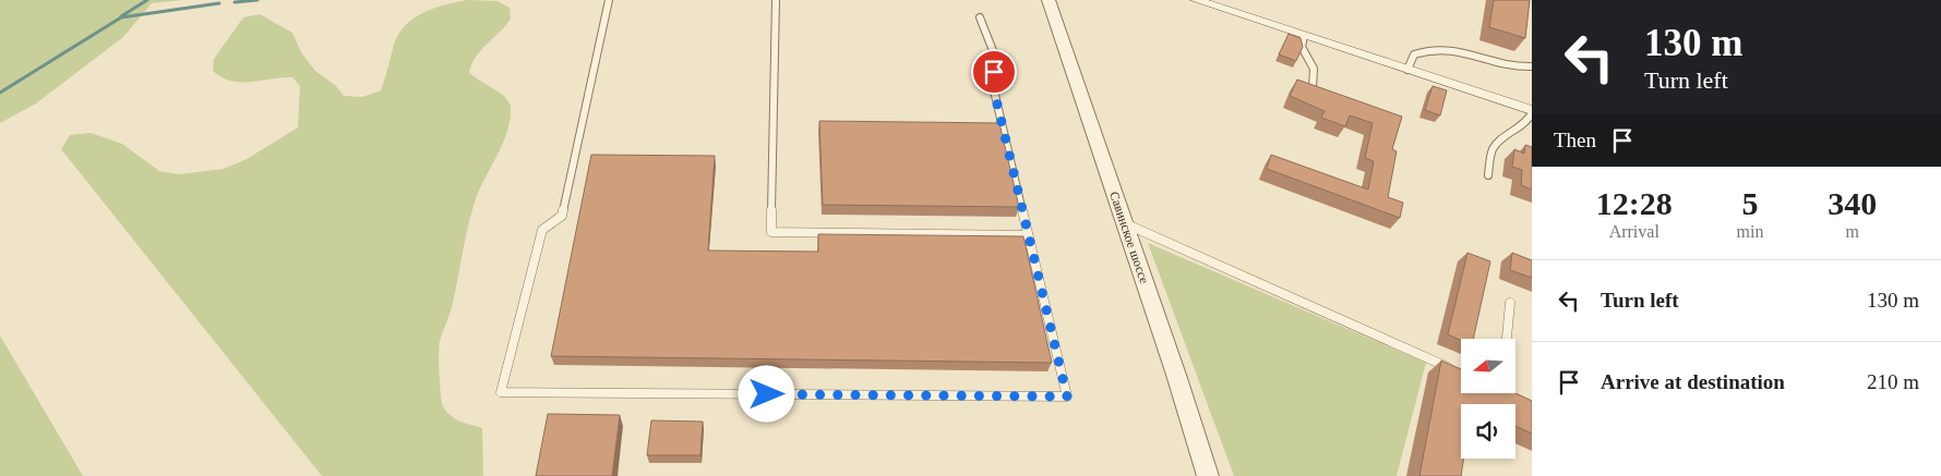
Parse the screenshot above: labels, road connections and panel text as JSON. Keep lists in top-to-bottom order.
{
  "streets": {
    "street": ["Савинское шоссе"]
  },
  "north": "left",
  "page": {
    "turn": ["130 m", "Turn left"],
    "then": "Then",
    "eta": [
      "12:28",
      "Arrival",
      "5",
      "min",
      "340",
      "m"
    ],
    "list": [
      {
        "name": "Turn left",
        "value": "130 m"
      },
      {
        "name": "Arrive at destination",
        "value": "210 m"
      }
    ]
  }
}
